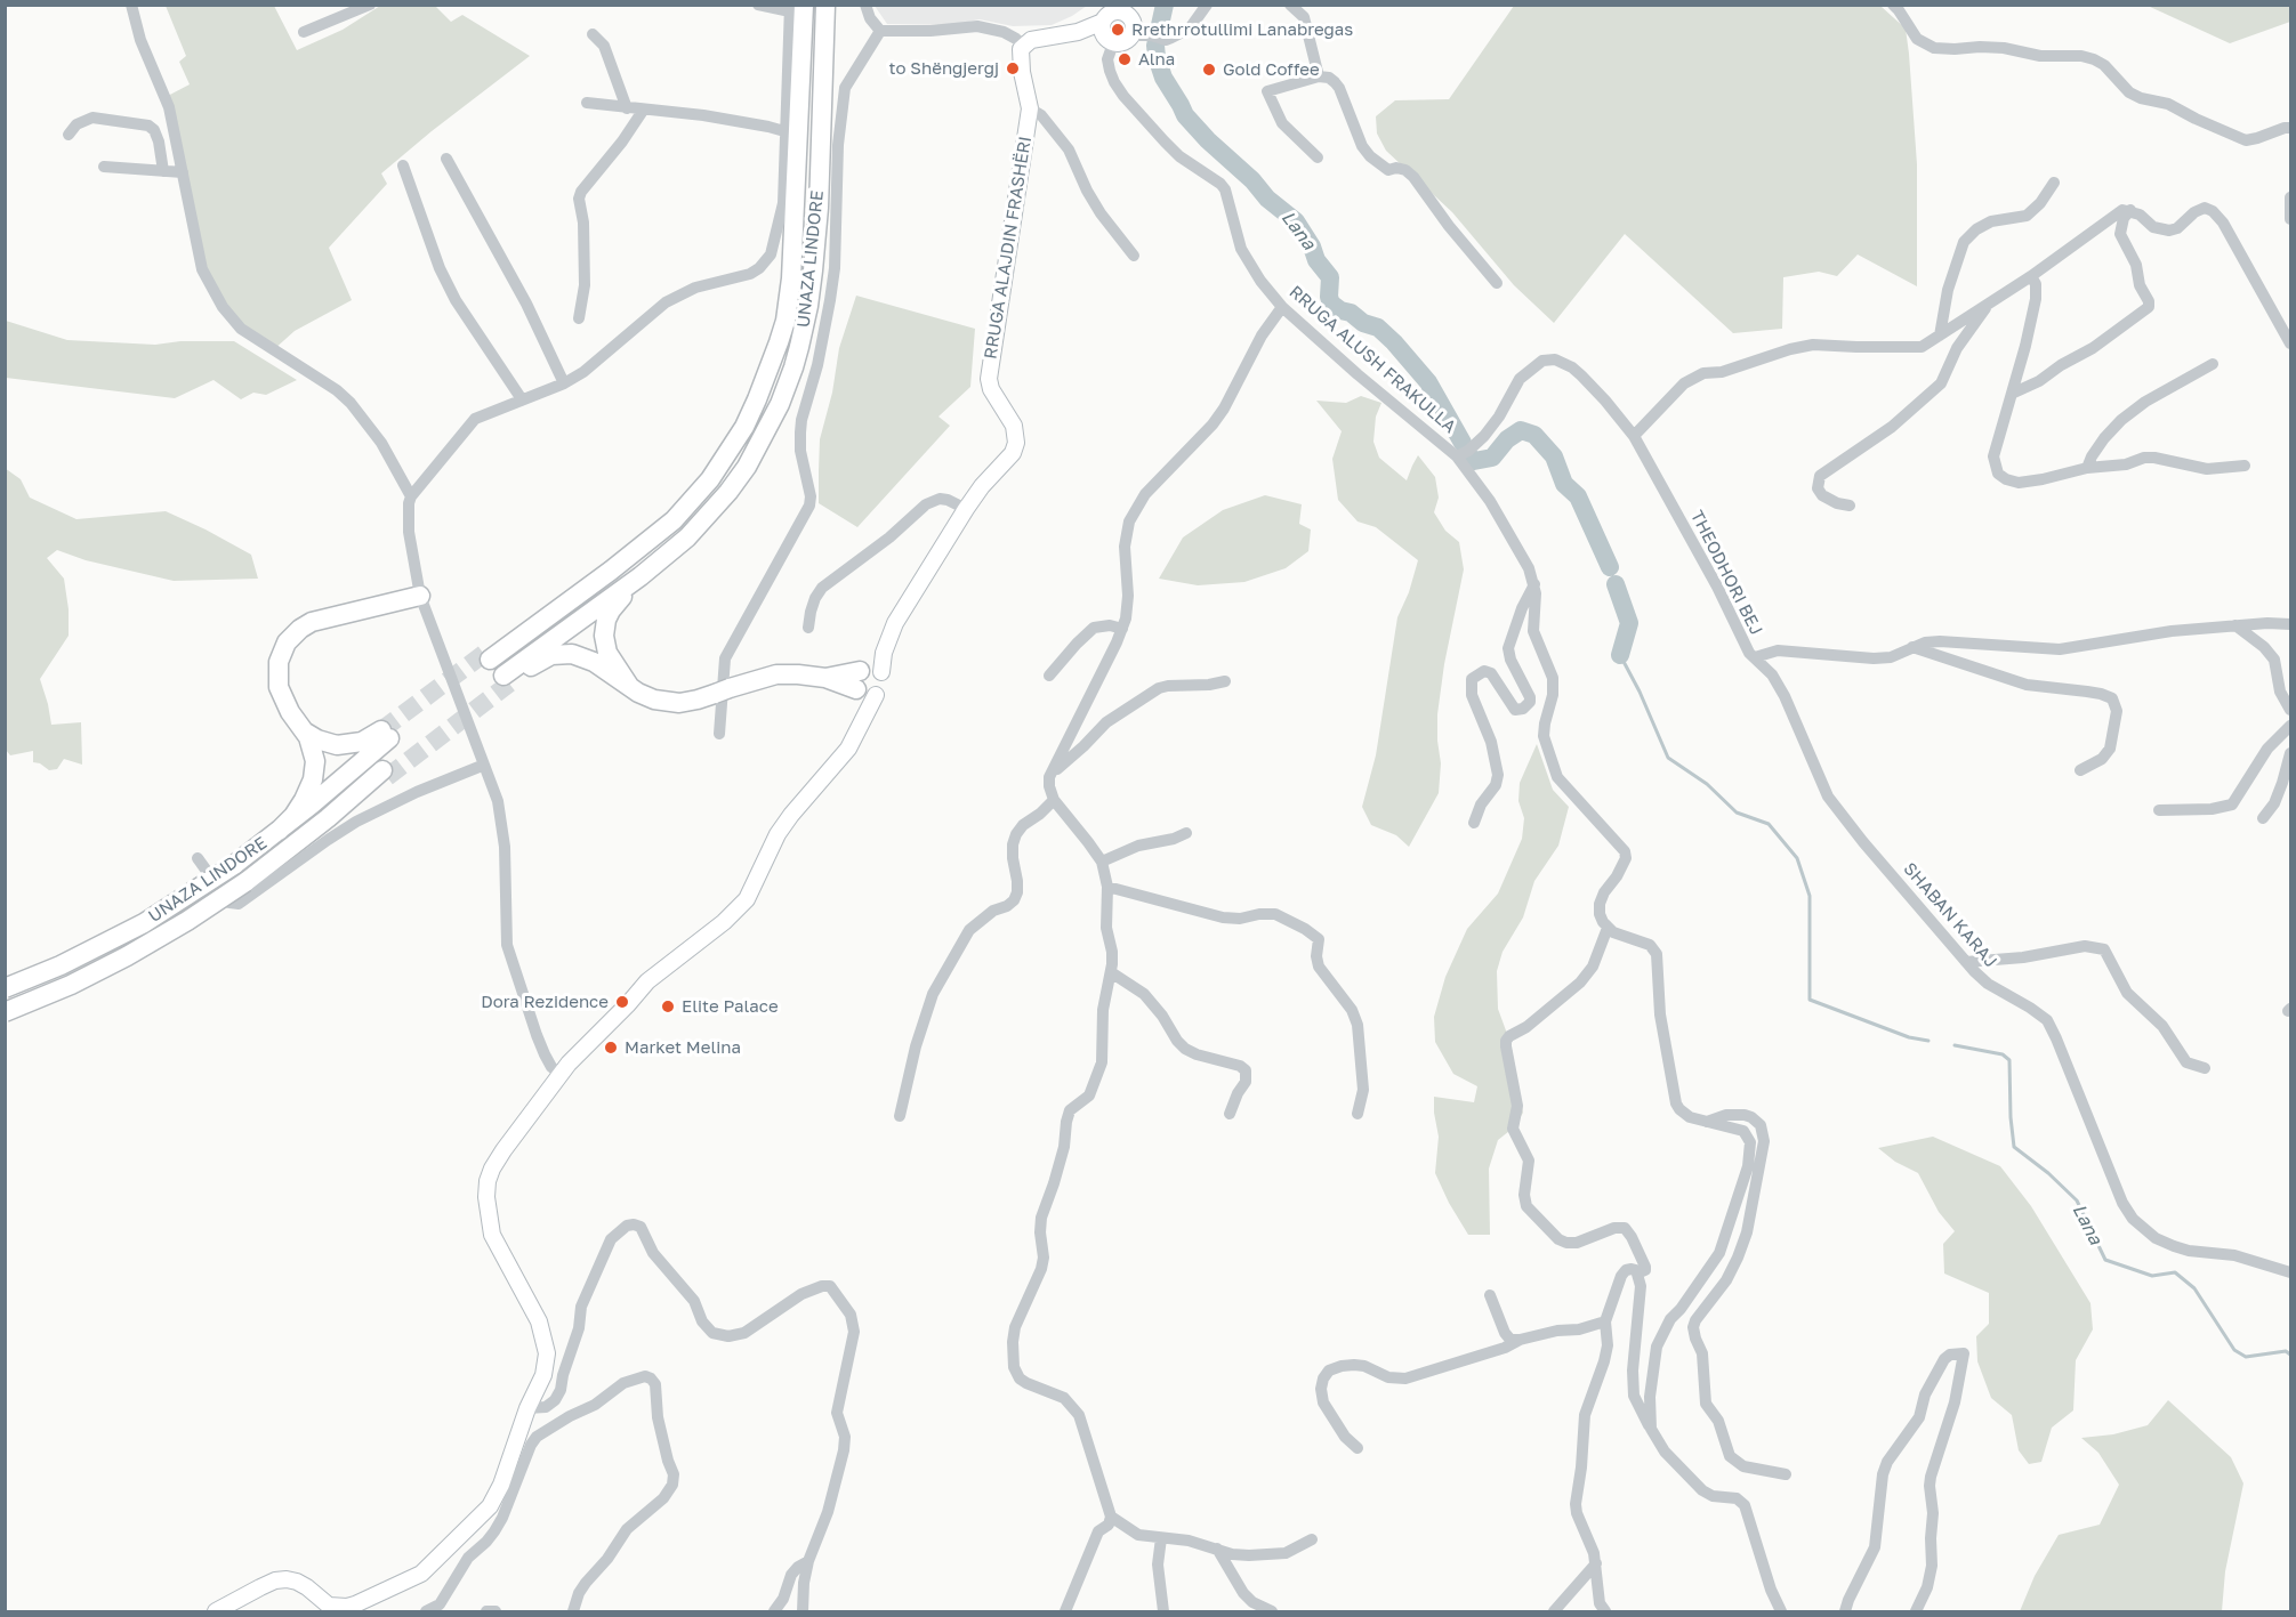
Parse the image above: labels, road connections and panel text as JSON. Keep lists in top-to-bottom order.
{
  "streets": {
    "highway": ["UNAZA LINDORE"],
    "main road": ["RRUGA ALAJDIN FRASHËRI"],
    "street": ["RRUGA ALUSH FRAKULLA", "THEODHORI BEJ", "SHABAN KARAJ"]
  },
  "crossings": [
    ["RRUGA ALUSH FRAKULLA", "THEODHORI BEJ"],
    ["THEODHORI BEJ", "SHABAN KARAJ"]
  ],
  "water": ["Lana"],
  "places": [
    "Rrethrrotullimi Lanabregas",
    "Alna",
    "to Shëngjergj",
    "Gold Coffee",
    "Dora Rezidence",
    "Elite Palace",
    "Market Melina"
  ]
}
